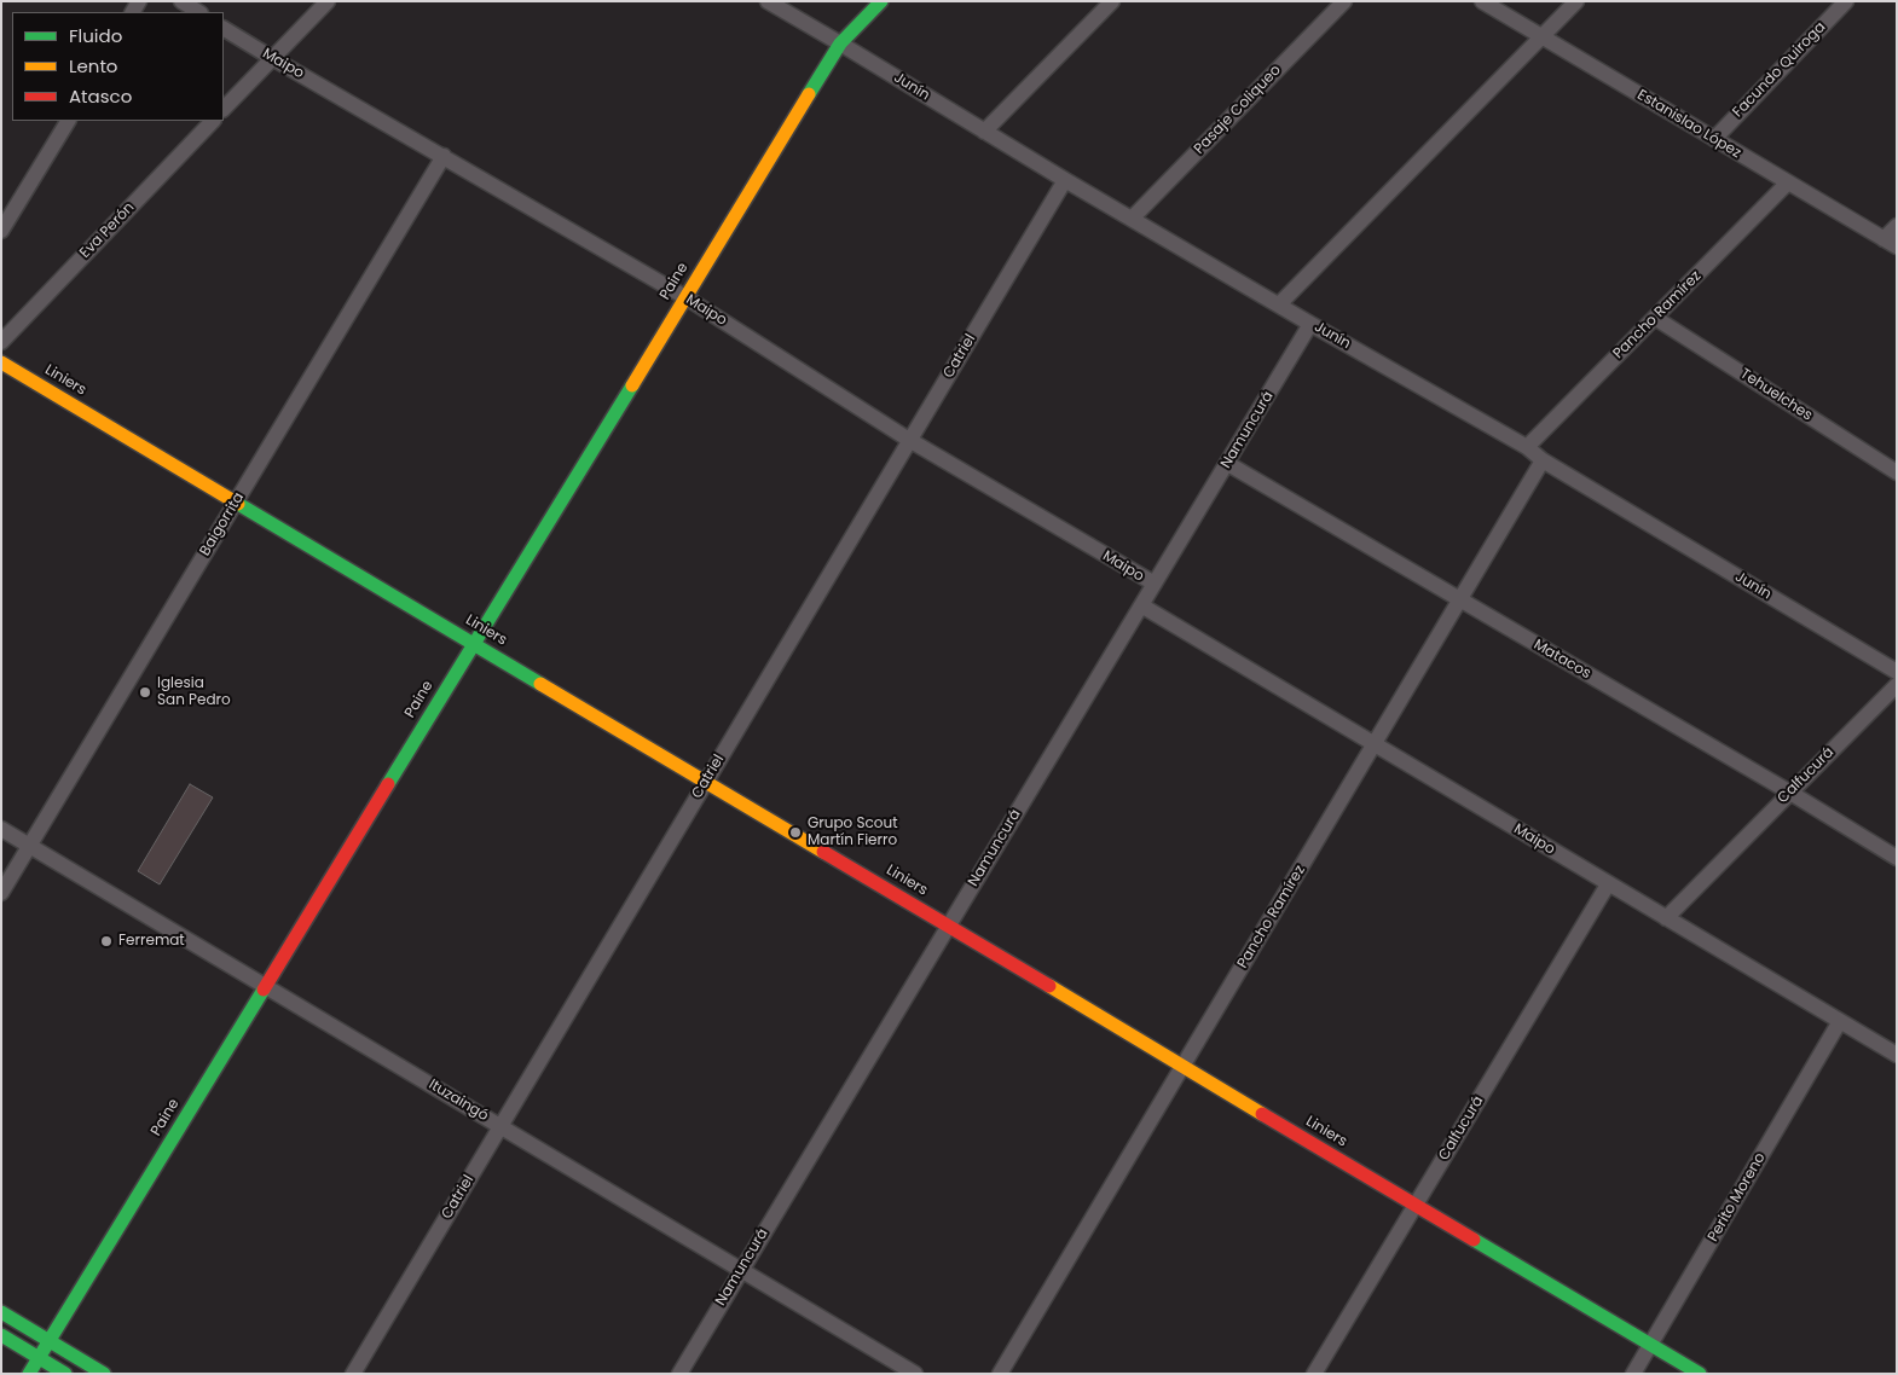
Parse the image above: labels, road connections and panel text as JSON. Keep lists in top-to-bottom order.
{
  "streets": {
    "street": [
      "Maipo",
      "Facundo Quiroga",
      "Junín",
      "Pasaje Coliqueo",
      "Estanislao López",
      "Eva Perón",
      "Paine",
      "Pancho Ramírez",
      "Catriel",
      "Liniers",
      "Tehuelches",
      "Namuncurá",
      "Baigorrita",
      "Matacos",
      "Calfucurá",
      "Ituzaingó",
      "Perito Moreno"
    ]
  },
  "crossings": [
    ["Maipo", "Paine"],
    ["Maipo", "Pancho Ramírez"],
    ["Maipo", "Catriel"],
    ["Maipo", "Namuncurá"],
    ["Maipo", "Baigorrita"],
    ["Maipo", "Calfucurá"],
    ["Maipo", "Perito Moreno"],
    ["Facundo Quiroga", "Estanislao López"],
    ["Junín", "Pasaje Coliqueo"],
    ["Junín", "Paine"],
    ["Junín", "Pancho Ramírez"],
    ["Junín", "Catriel"],
    ["Junín", "Namuncurá"],
    ["Estanislao López", "Pancho Ramírez"],
    ["Paine", "Liniers"],
    ["Paine", "Ituzaingó"],
    ["Pancho Ramírez", "Liniers"],
    ["Pancho Ramírez", "Tehuelches"],
    ["Pancho Ramírez", "Matacos"],
    ["Catriel", "Liniers"],
    ["Catriel", "Ituzaingó"],
    ["Liniers", "Namuncurá"],
    ["Liniers", "Baigorrita"],
    ["Liniers", "Calfucurá"],
    ["Liniers", "Perito Moreno"],
    ["Namuncurá", "Matacos"],
    ["Namuncurá", "Ituzaingó"],
    ["Baigorrita", "Ituzaingó"],
    ["Matacos", "Calfucurá"]
  ],
  "places": ["Iglesia San Pedro", "Grupo Scout Martín Fierro", "Ferremat"],
  "legend": ["Fluido", "Lento", "Atasco"]
}
